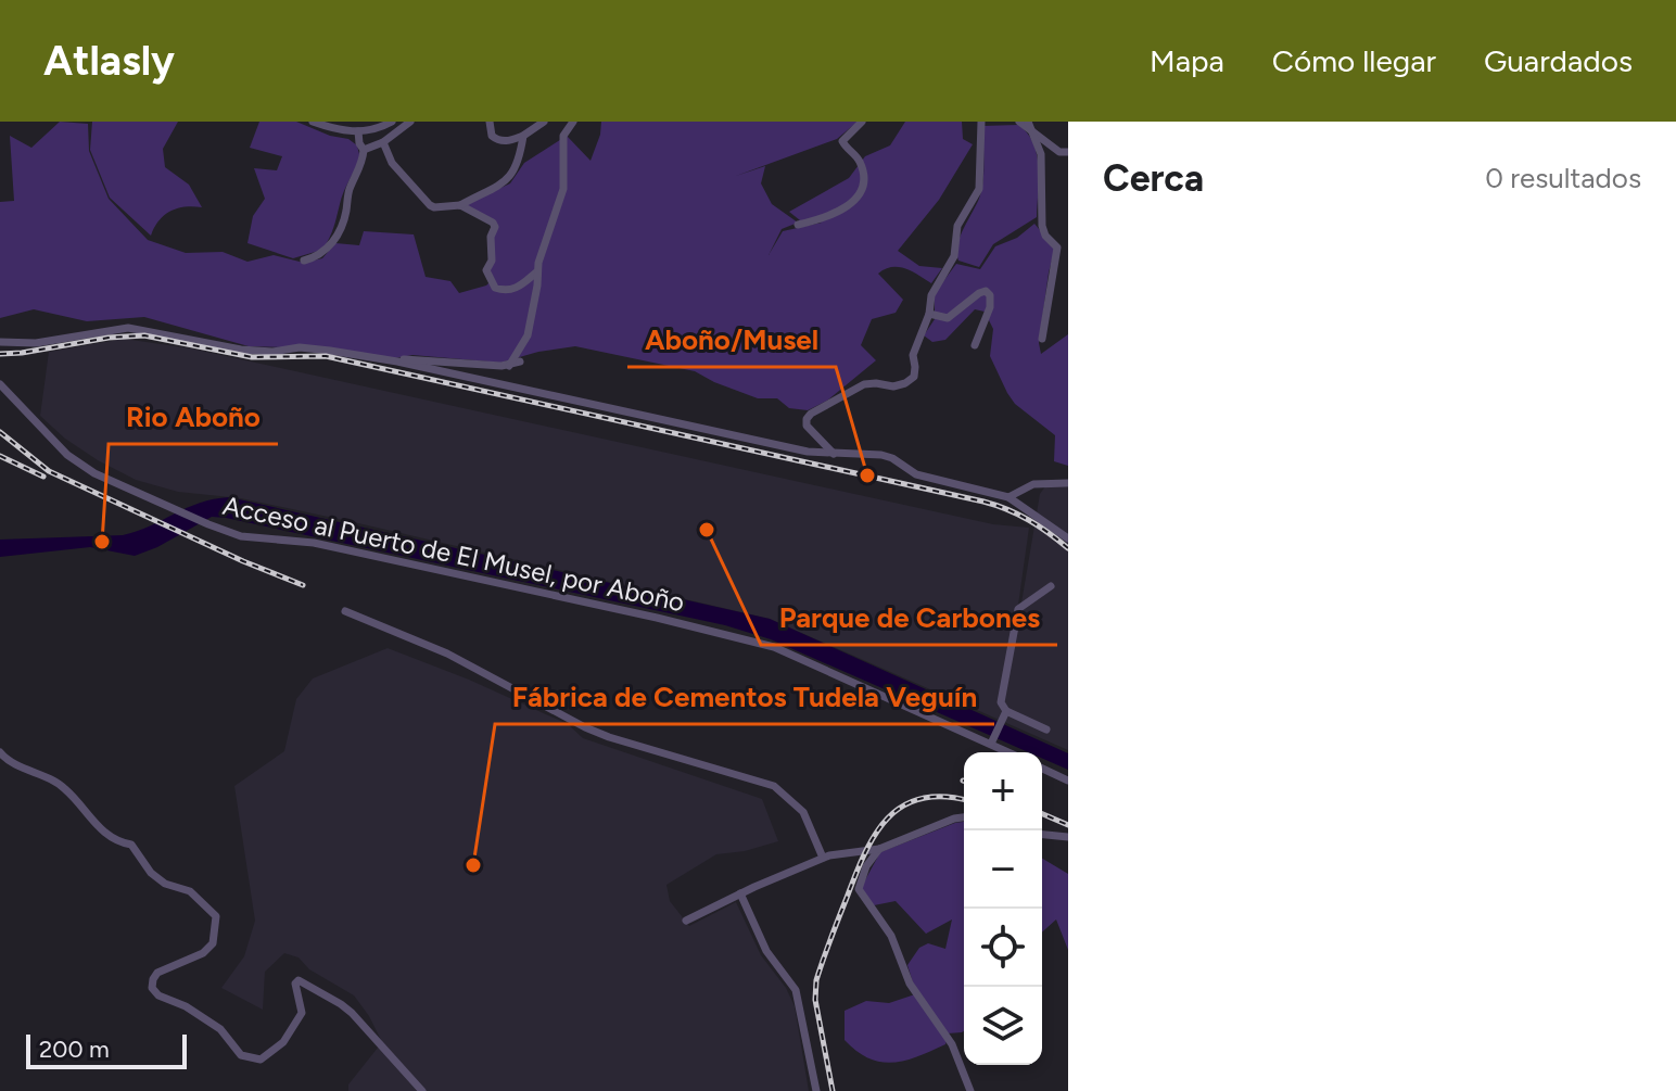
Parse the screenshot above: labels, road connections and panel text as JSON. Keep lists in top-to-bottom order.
{
  "streets": {
    "street": ["Acceso al Puerto de El Musel, por Aboño"]
  },
  "places": [
    "Aboño/Musel",
    "Parque de Carbones",
    "Rio Aboño",
    "Fábrica de Cementos Tudela Veguín"
  ],
  "scale_bar": "200 m",
  "page": {
    "header": "Atlasly",
    "nav": ["Mapa", "Cómo llegar", "Guardados"],
    "heading": ["Cerca", "0 resultados"],
    "map_buttons": ["+", "−"],
    "scale": "200 m"
  }
}
